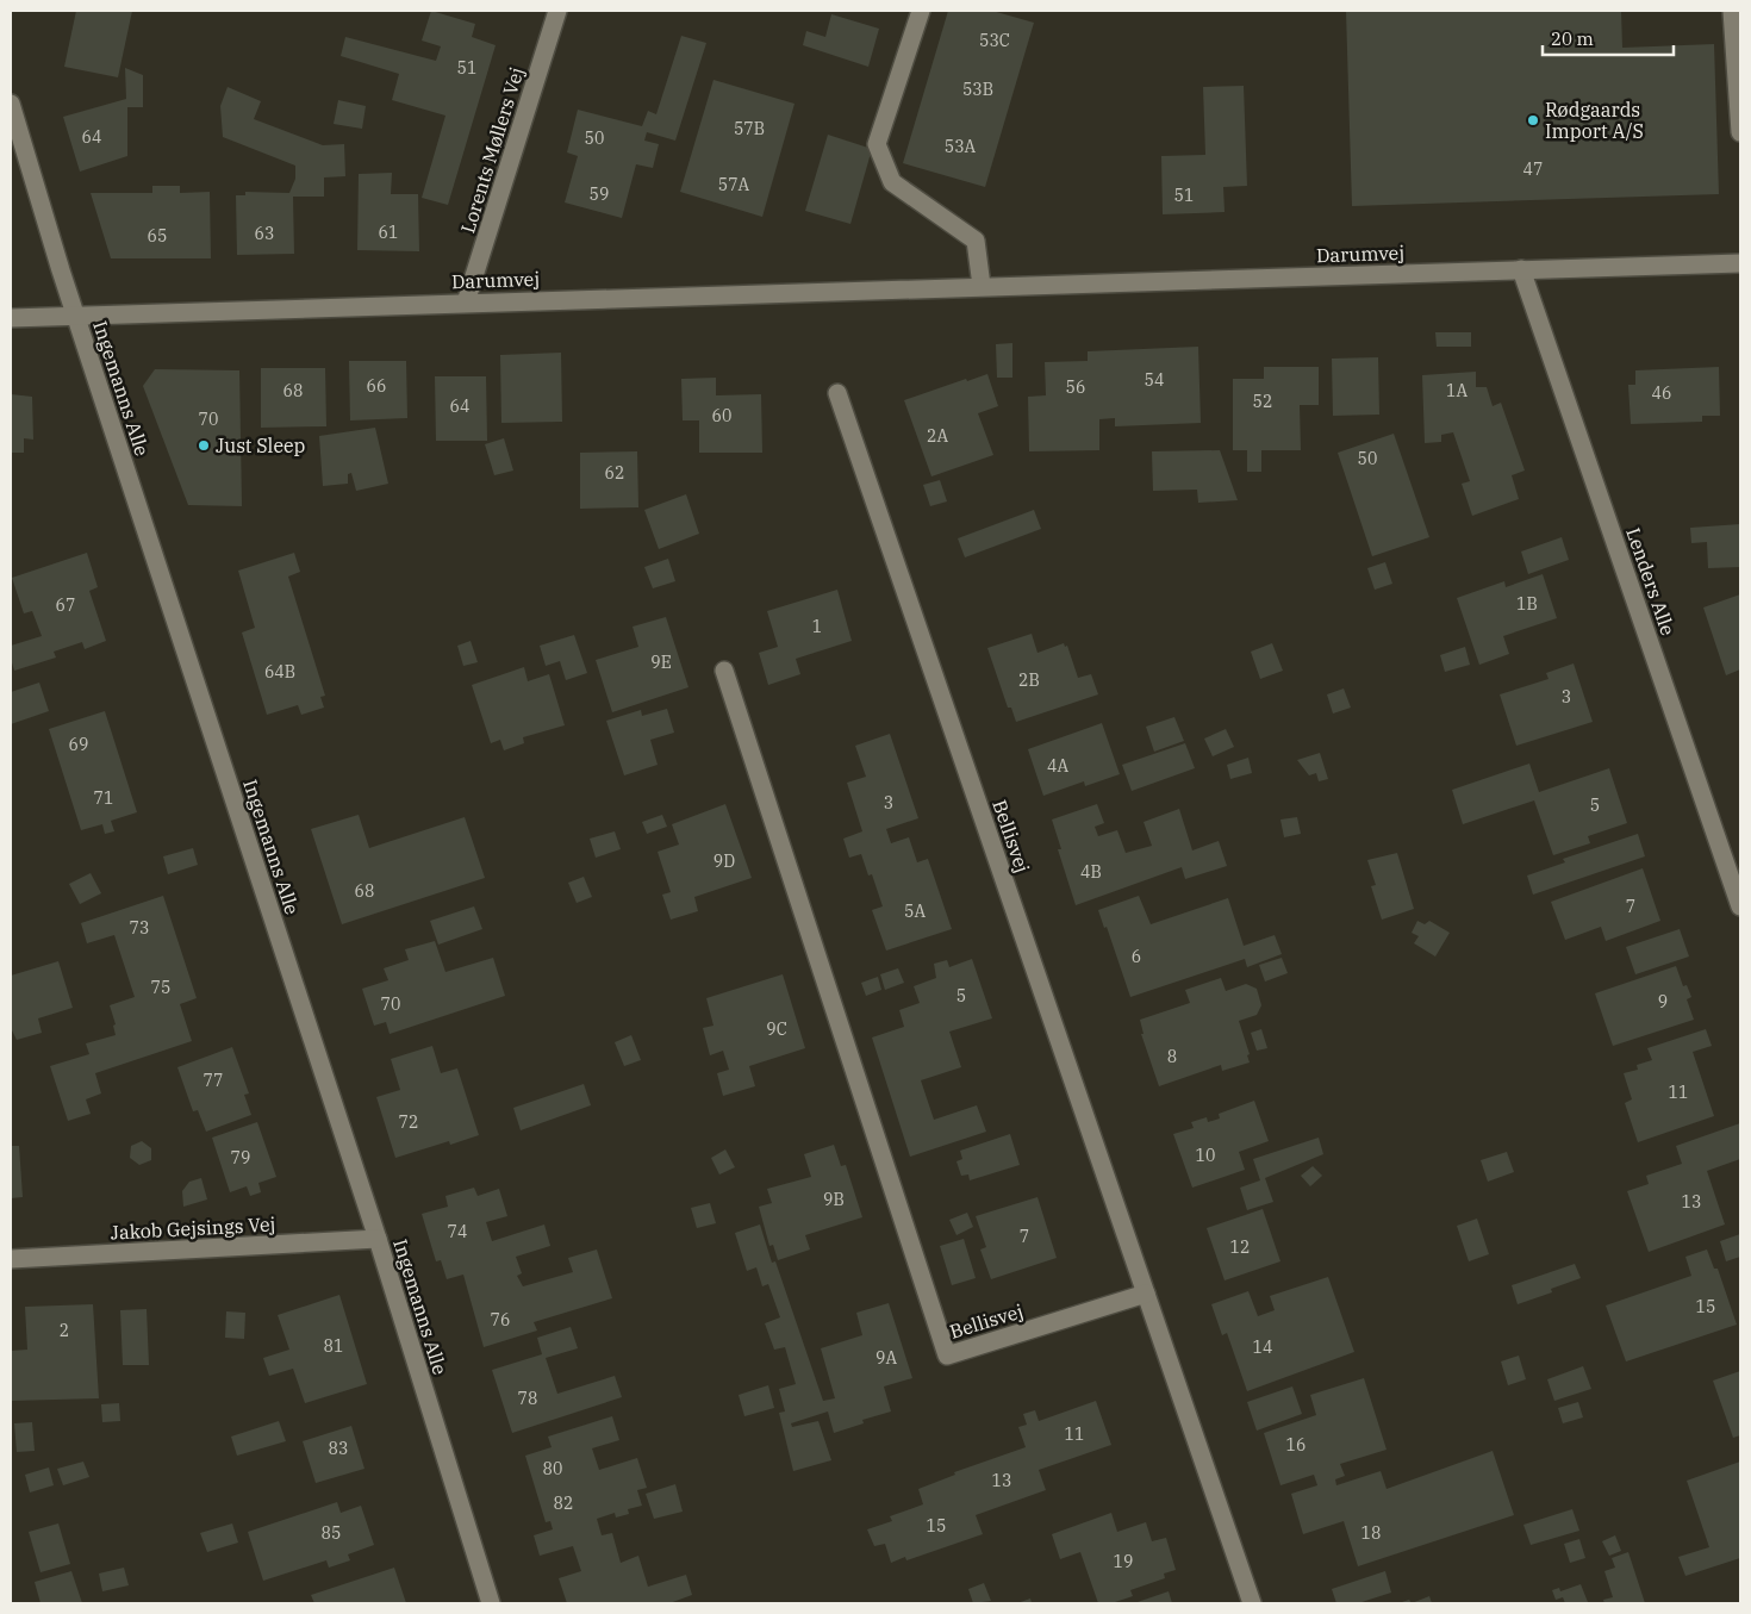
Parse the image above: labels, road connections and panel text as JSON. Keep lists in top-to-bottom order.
{
  "streets": {
    "street": [
      "Lorents Møllers Vej",
      "Darumvej",
      "Ingemanns Alle",
      "Lenders Alle",
      "Bellisvej",
      "Jakob Gejsings Vej"
    ]
  },
  "crossings": [
    ["Lorents Møllers Vej", "Darumvej"],
    ["Darumvej", "Ingemanns Alle"],
    ["Darumvej", "Lenders Alle"],
    ["Ingemanns Alle", "Jakob Gejsings Vej"]
  ],
  "places": ["Rødgaards Import A/S", "Just Sleep"],
  "house_numbers": [
    "53C",
    "51",
    "53B",
    "57B",
    "64",
    "50",
    "53A",
    "47",
    "57A",
    "59",
    "51",
    "61",
    "63",
    "65",
    "54",
    "66",
    "56",
    "68",
    "1A",
    "46",
    "52",
    "64",
    "60",
    "70",
    "2A",
    "50",
    "62",
    "1B",
    "67",
    "1",
    "9E",
    "64B",
    "2B",
    "3",
    "69",
    "4A",
    "71",
    "3",
    "5",
    "9D",
    "4B",
    "68",
    "7",
    "5A",
    "73",
    "6",
    "75",
    "5",
    "9",
    "70",
    "9C",
    "8",
    "77",
    "11",
    "72",
    "10",
    "79",
    "9B",
    "13",
    "74",
    "7",
    "12",
    "15",
    "76",
    "2",
    "81",
    "14",
    "9A",
    "78",
    "11",
    "16",
    "83",
    "80",
    "13",
    "82",
    "15",
    "85",
    "18",
    "19"
  ],
  "scale_bar": "20 m"
}
